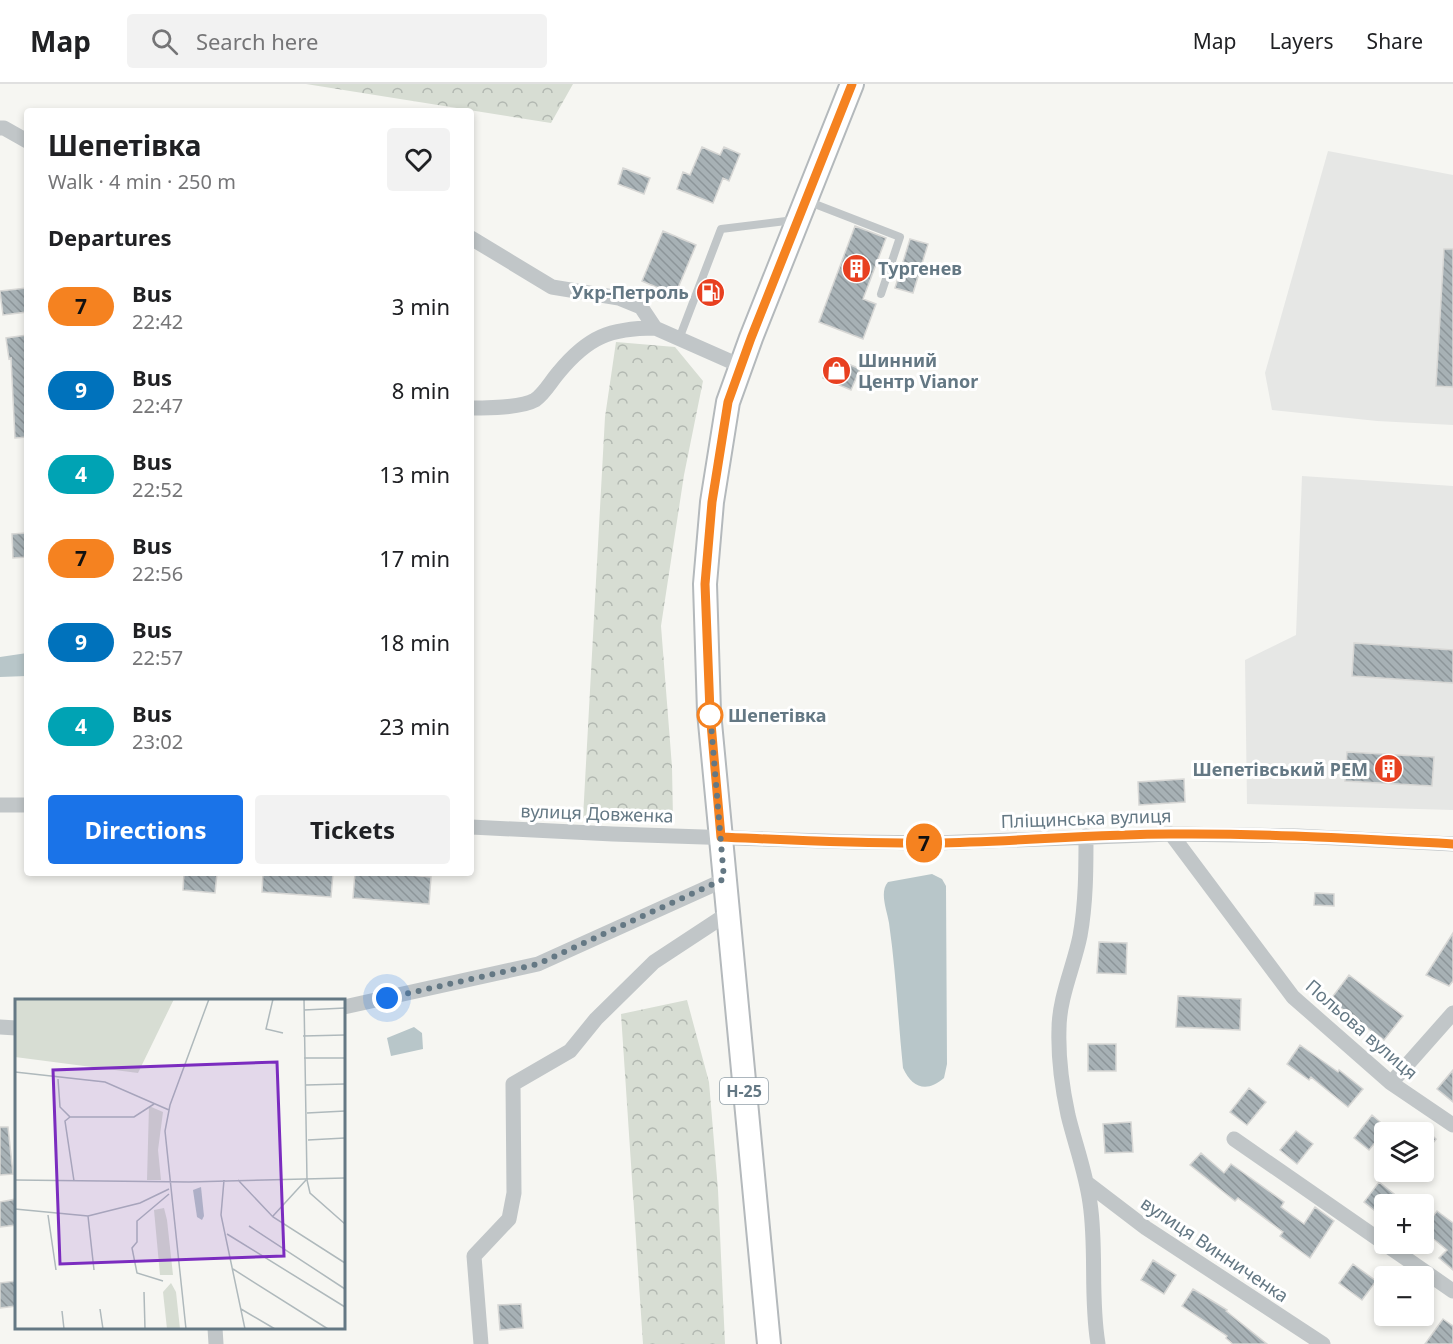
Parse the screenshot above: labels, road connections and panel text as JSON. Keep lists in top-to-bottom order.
{
  "streets": {
    "main road": ["Н-25"],
    "street": [
      "вулиця Довженка",
      "Пліщинська вулиця",
      "Польова вулиця",
      "вулиця Винниченка"
    ]
  },
  "crossings": [
    ["вулиця Довженка", "Пліщинська вулиця"],
    ["вулиця Довженка", "Н-25"],
    ["Пліщинська вулиця", "Польова вулиця"],
    ["Пліщинська вулиця", "Н-25"]
  ],
  "places": {
    "building": ["Тургенев", "Шепетівський РЕМ"],
    "fuel station": ["Укр-Петроль"],
    "shop": ["Шинний Центр Vianor"],
    "other": ["Шепетівка"]
  },
  "lines": ["bus line 7"],
  "page": {
    "header": "Map",
    "search": "Search here",
    "nav": ["Map", "Layers", "Share"],
    "on_map": "7",
    "heading": [
      ["Шепетівка", "Walk · 4 min · 250 m"],
      "Departures"
    ],
    "list": [
      {
        "mark": "7",
        "name": "Bus",
        "note": "22:42",
        "value": "3 min"
      },
      {
        "mark": "9",
        "name": "Bus",
        "note": "22:47",
        "value": "8 min"
      },
      {
        "mark": "4",
        "name": "Bus",
        "note": "22:52",
        "value": "13 min"
      },
      {
        "mark": "7",
        "name": "Bus",
        "note": "22:56",
        "value": "17 min"
      },
      {
        "mark": "9",
        "name": "Bus",
        "note": "22:57",
        "value": "18 min"
      },
      {
        "mark": "4",
        "name": "Bus",
        "note": "23:02",
        "value": "23 min"
      }
    ],
    "buttons": ["Directions", "Tickets"],
    "map_buttons": ["+", "−"]
  }
}
